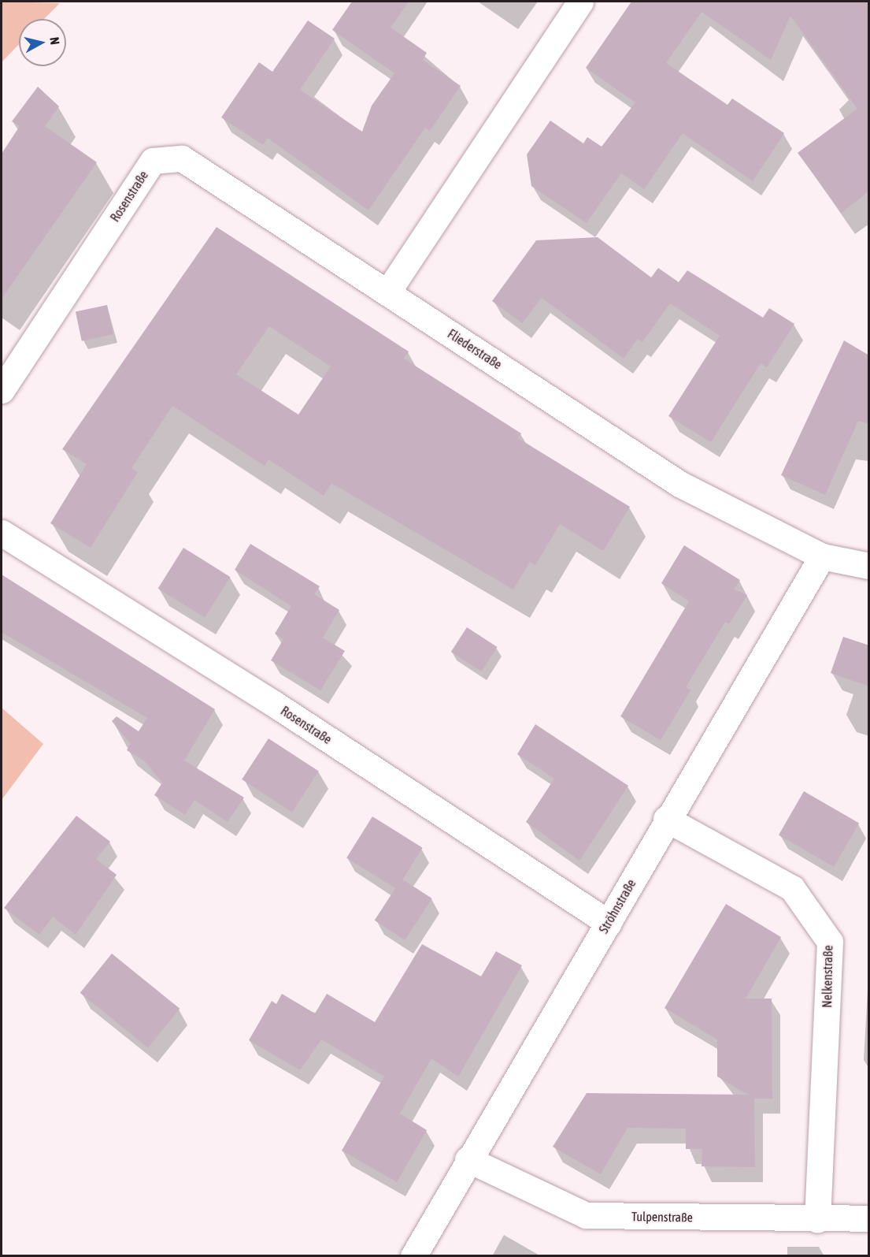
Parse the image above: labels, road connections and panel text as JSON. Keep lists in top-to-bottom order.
{
  "streets": {
    "street": [
      "Rosenstraße",
      "Fliederstraße",
      "Ströhnstraße",
      "Nelkenstraße",
      "Tulpenstraße"
    ]
  },
  "crossings": [
    ["Rosenstraße", "Fliederstraße"],
    ["Rosenstraße", "Ströhnstraße"],
    ["Fliederstraße", "Ströhnstraße"],
    ["Ströhnstraße", "Nelkenstraße"],
    ["Ströhnstraße", "Tulpenstraße"],
    ["Nelkenstraße", "Tulpenstraße"]
  ],
  "north": "right"
}
